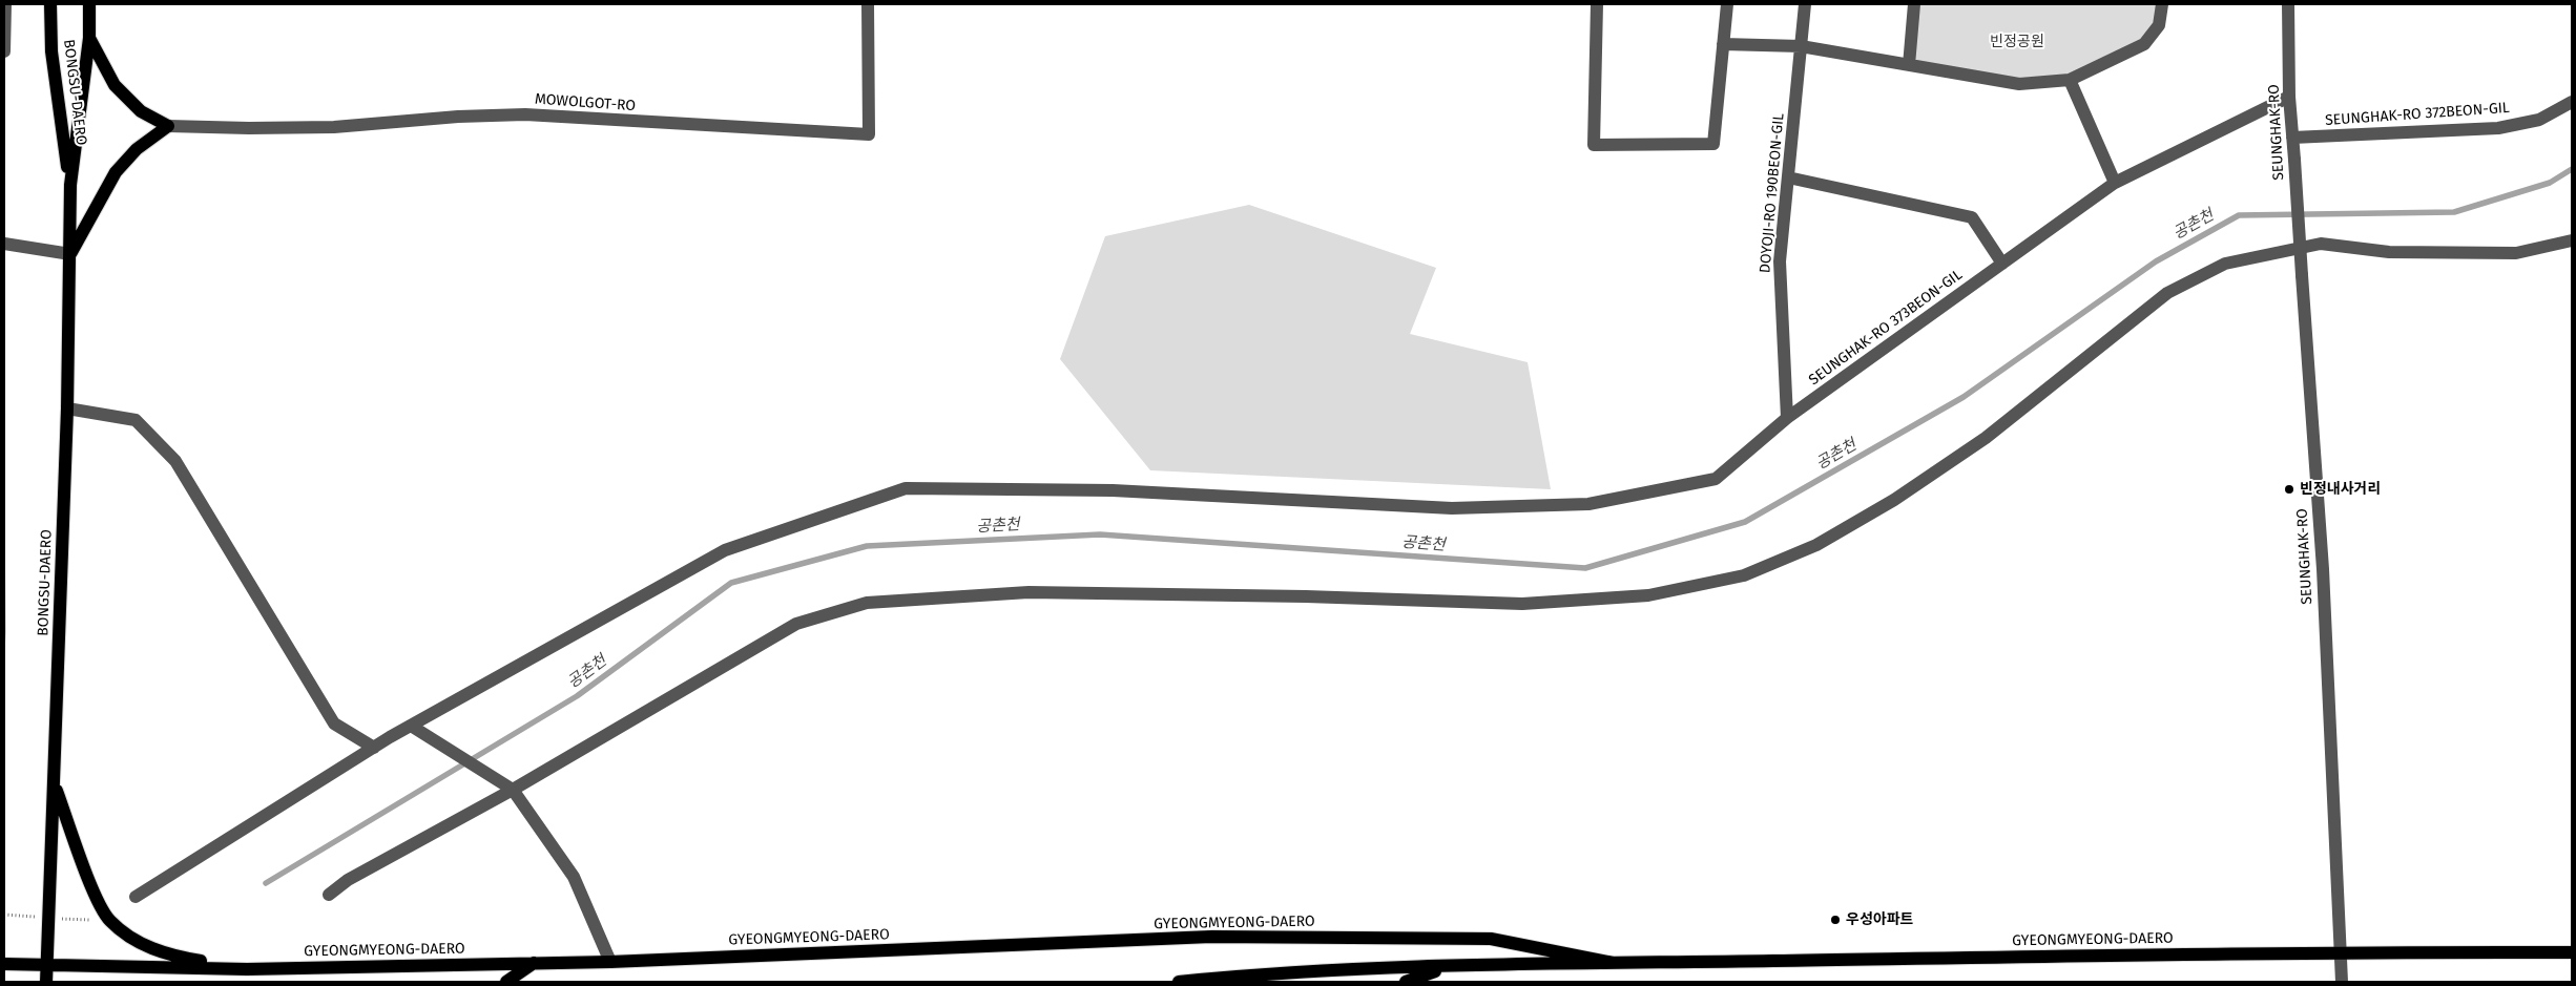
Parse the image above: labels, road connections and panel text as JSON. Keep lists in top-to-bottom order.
{
  "streets": {
    "main road": ["BONGSU-DAERO", "GYEONGMYEONG-DAERO"],
    "street": [
      "MOWOLGOT-RO",
      "SEUNGHAK-RO 372BEON-GIL",
      "SEUNGHAK-RO",
      "DOYOJI-RO 190BEON-GIL",
      "SEUNGHAK-RO 373BEON-GIL"
    ]
  },
  "crossings": [
    ["BONGSU-DAERO", "GYEONGMYEONG-DAERO"],
    ["SEUNGHAK-RO 372BEON-GIL", "SEUNGHAK-RO"],
    ["SEUNGHAK-RO", "SEUNGHAK-RO 373BEON-GIL"],
    ["SEUNGHAK-RO", "GYEONGMYEONG-DAERO"],
    ["DOYOJI-RO 190BEON-GIL", "SEUNGHAK-RO 373BEON-GIL"]
  ],
  "water": ["공촌천"],
  "parks": ["빈정공원"],
  "places": ["빈정내사거리", "우성아파트"]
}
